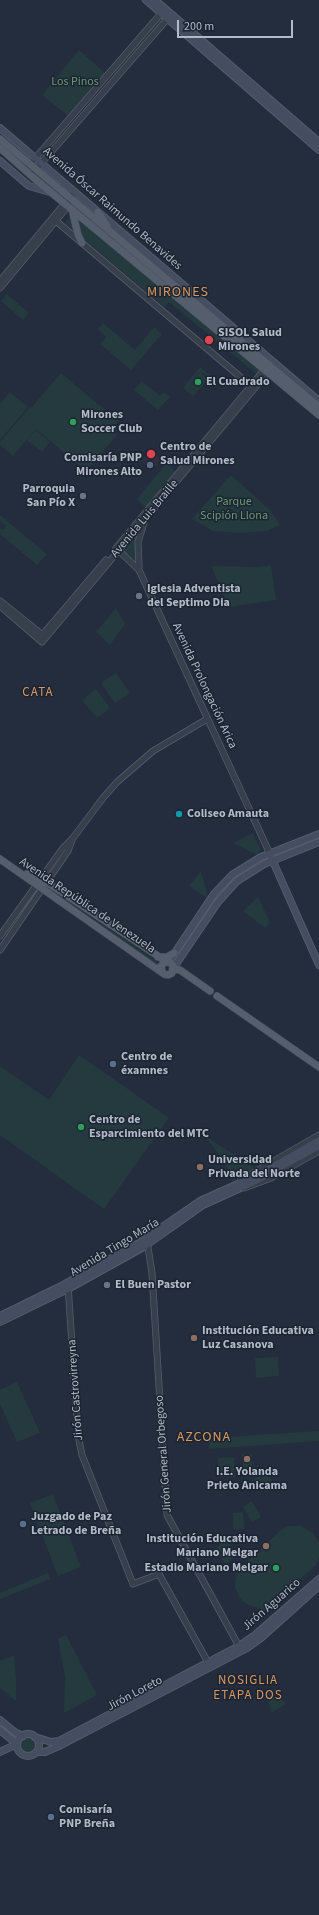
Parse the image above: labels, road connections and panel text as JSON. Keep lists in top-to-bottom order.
{
  "streets": {
    "main road": [
      "Avenida Óscar Raimundo Benavides",
      "Avenida Prolongación Arica",
      "Avenida República de Venezuela",
      "Avenida Tingo María",
      "Jirón Aguarico",
      "Jirón Loreto"
    ],
    "street": ["Avenida Luis Braille", "Jirón Castrovirreyna", "Jirón General Orbegoso"]
  },
  "crossings": [
    ["Avenida Óscar Raimundo Benavides", "Avenida Luis Braille"],
    ["Avenida Luis Braille", "Avenida Prolongación Arica"],
    ["Avenida Tingo María", "Jirón Castrovirreyna"],
    ["Avenida Tingo María", "Jirón General Orbegoso"],
    ["Jirón Castrovirreyna", "Jirón Loreto"],
    ["Jirón General Orbegoso", "Jirón Aguarico"],
    ["Jirón General Orbegoso", "Jirón Loreto"],
    ["Jirón Aguarico", "Jirón Loreto"]
  ],
  "districts": [
    "MIRONES",
    "CATA",
    "AZCONA",
    "NOSIGLIA ETAPA DOS"
  ],
  "parks": ["Los Pinos", "Parque Scipión Llona"],
  "places": [
    "SISOL Salud Mirones",
    "El Cuadrado",
    "Mirones Soccer Club",
    "Centro de Salud Mirones",
    "Comisaría PNP Mirones Alto",
    "Parroquia San Pío X",
    "Iglesia Adventista del Septimo Dia",
    "Coliseo Amauta",
    "Centro de éxamnes",
    "Centro de Esparcimiento del MTC",
    "Universidad Privada del Norte",
    "El Buen Pastor",
    "Institución Educativa Luz Casanova",
    "I.E. Yolanda Prieto Anicama",
    "Juzgado de Paz Letrado de Breña",
    "Institución Educativa Mariano Melgar",
    "Estadio Mariano Melgar",
    "Comisaría PNP Breña"
  ],
  "scale_bar": "200 m"
}
